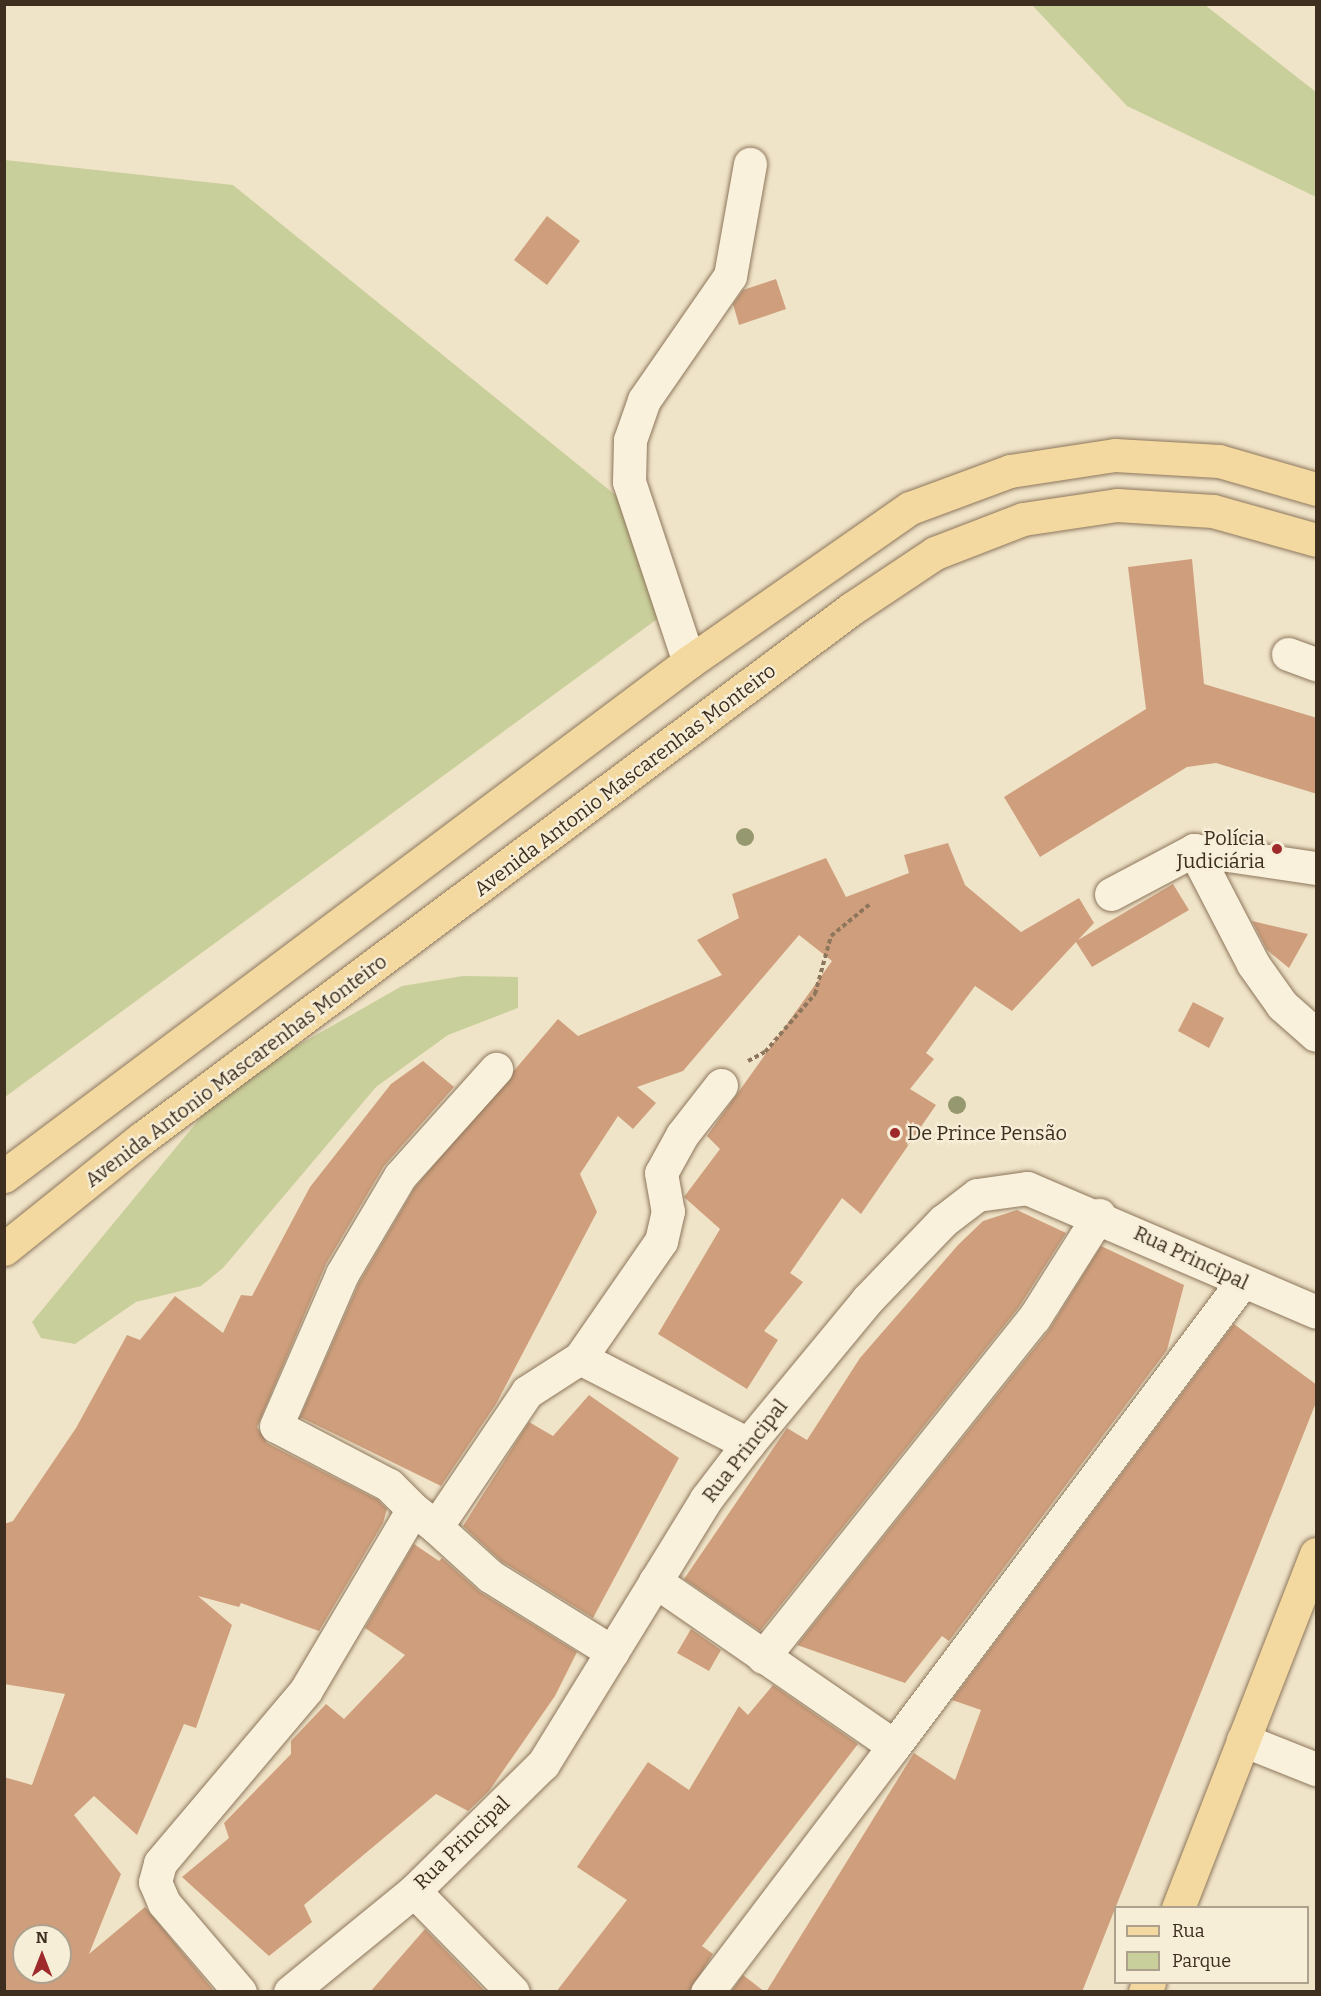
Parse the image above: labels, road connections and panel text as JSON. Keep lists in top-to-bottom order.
{
  "streets": {
    "main road": ["Avenida Antonio Mascarenhas Monteiro"],
    "street": ["Rua Principal"]
  },
  "places": ["Polícia Judiciária", "De Prince Pensão"],
  "legend": ["Rua", "Parque"],
  "north": "top"
}
